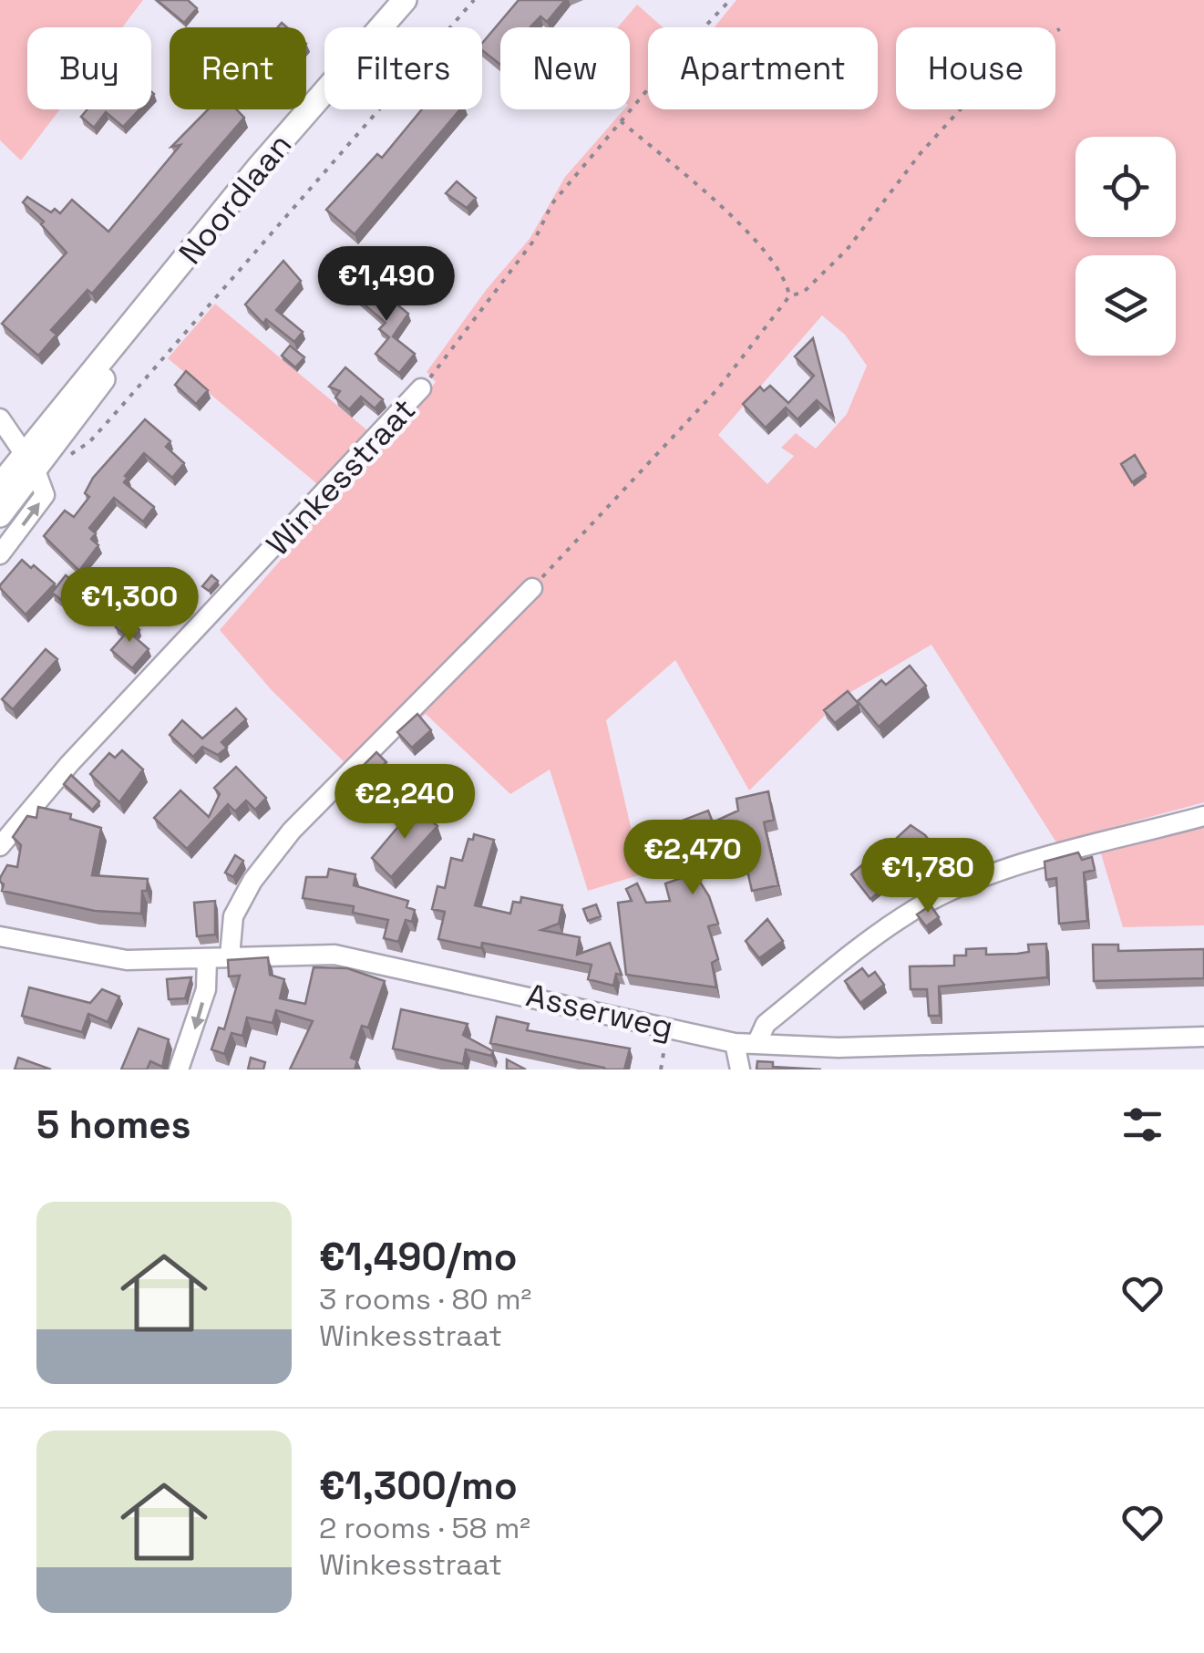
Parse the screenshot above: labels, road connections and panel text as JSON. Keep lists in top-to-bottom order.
{
  "streets": {
    "main road": ["Noordlaan"],
    "street": ["Winkesstraat", "Asserweg"]
  },
  "page": {
    "chip": [
      "Buy",
      "Rent",
      "Filters",
      "New",
      "Apartment",
      "House"
    ],
    "price": [
      "€1,490",
      "€1,300",
      "€2,240",
      "€2,470",
      "€1,780"
    ],
    "heading": "5 homes",
    "list": [
      {
        "name": "€1,490/mo",
        "note": "3 rooms · 80 m² · Winkesstraat"
      },
      {
        "name": "€1,300/mo",
        "note": "2 rooms · 58 m² · Winkesstraat"
      }
    ]
  }
}
